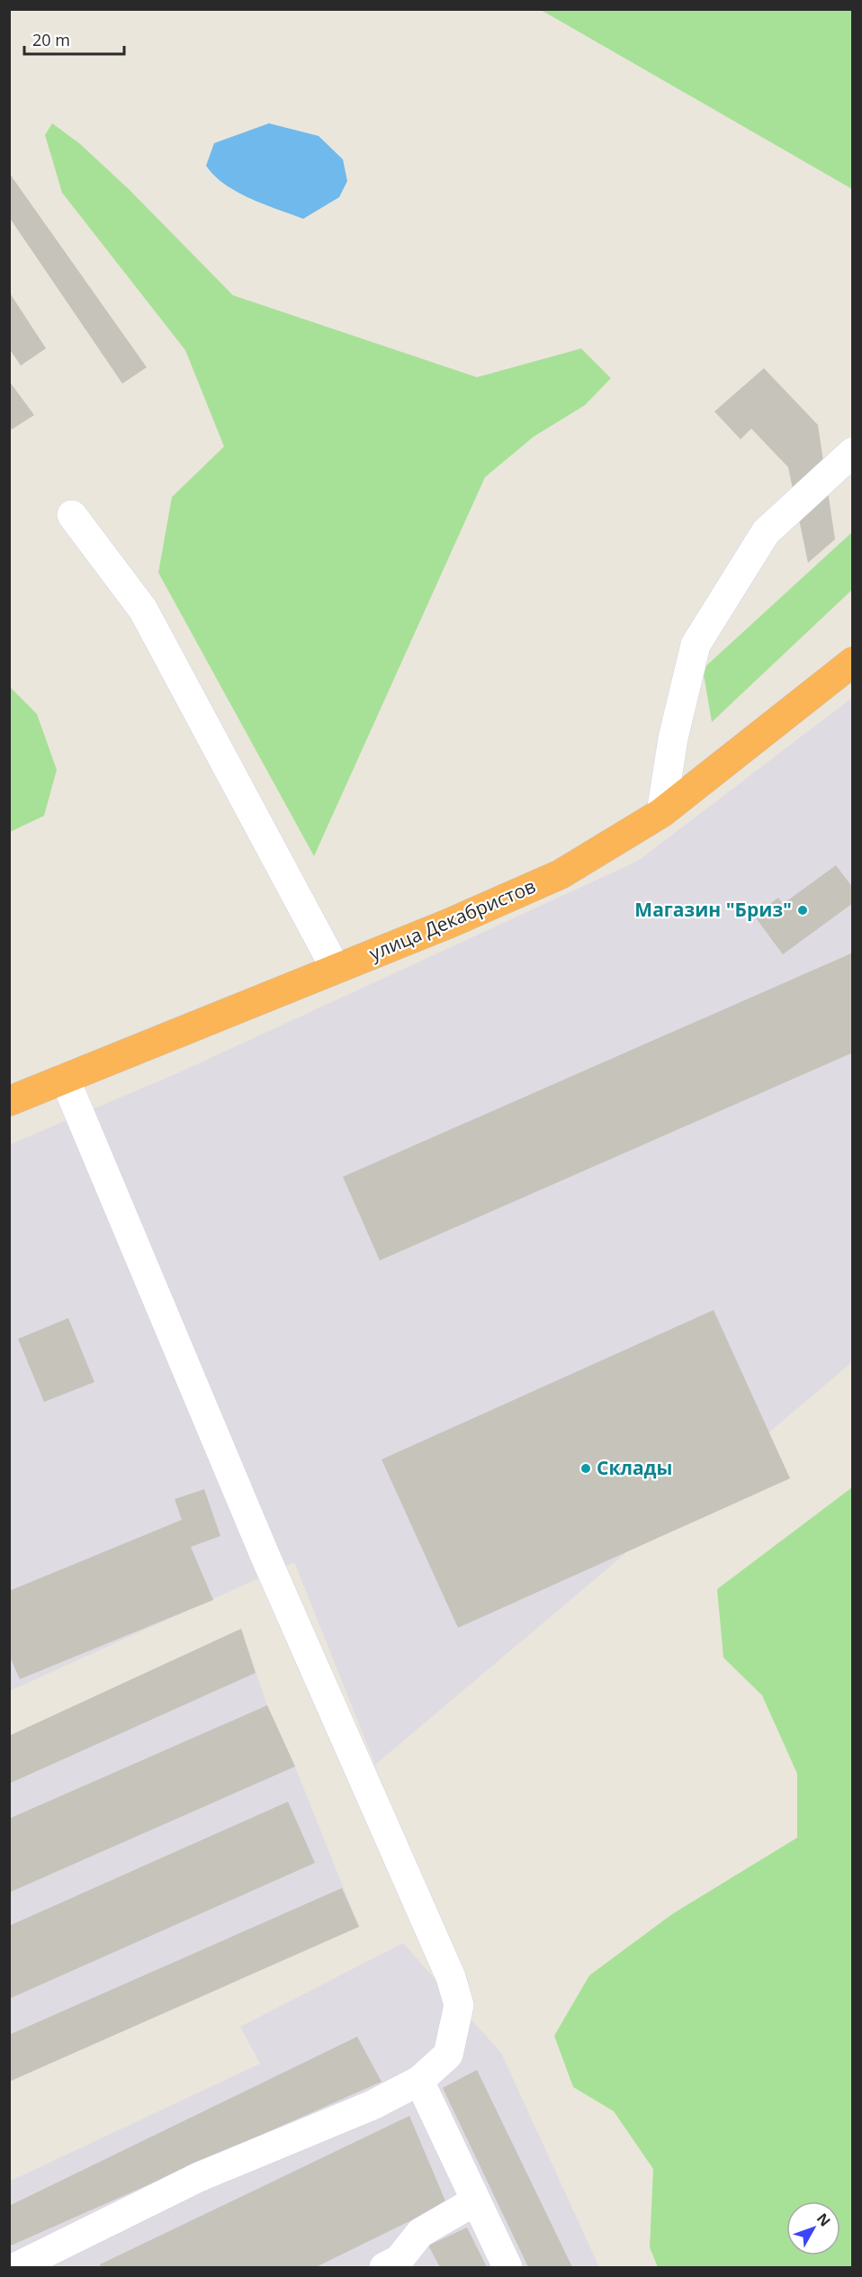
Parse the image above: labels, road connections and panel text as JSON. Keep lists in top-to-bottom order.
{
  "streets": {
    "highway": ["улица Декабристов"]
  },
  "places": ["Магазин \"Бриз\"", "Склады"],
  "scale_bar": "20 m",
  "north": "top right"
}
